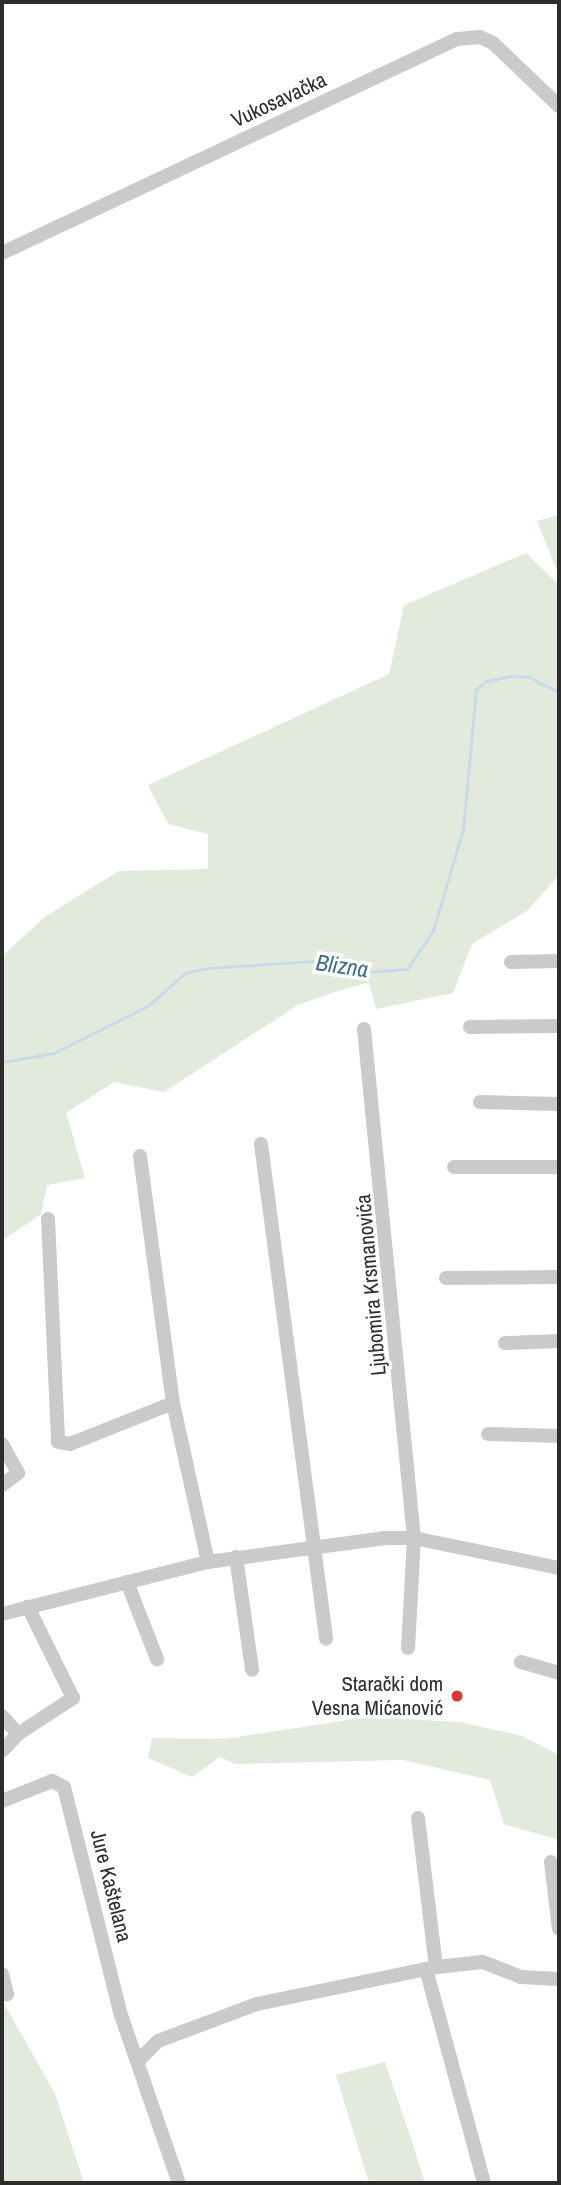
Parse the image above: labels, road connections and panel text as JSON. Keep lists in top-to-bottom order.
{
  "streets": {
    "street": ["Vukosavačka", "Ljubomira Krsmanovića", "Jure Kaštelana"]
  },
  "water": ["Blizna"],
  "places": ["Starački dom Vesna Mićanović"]
}
